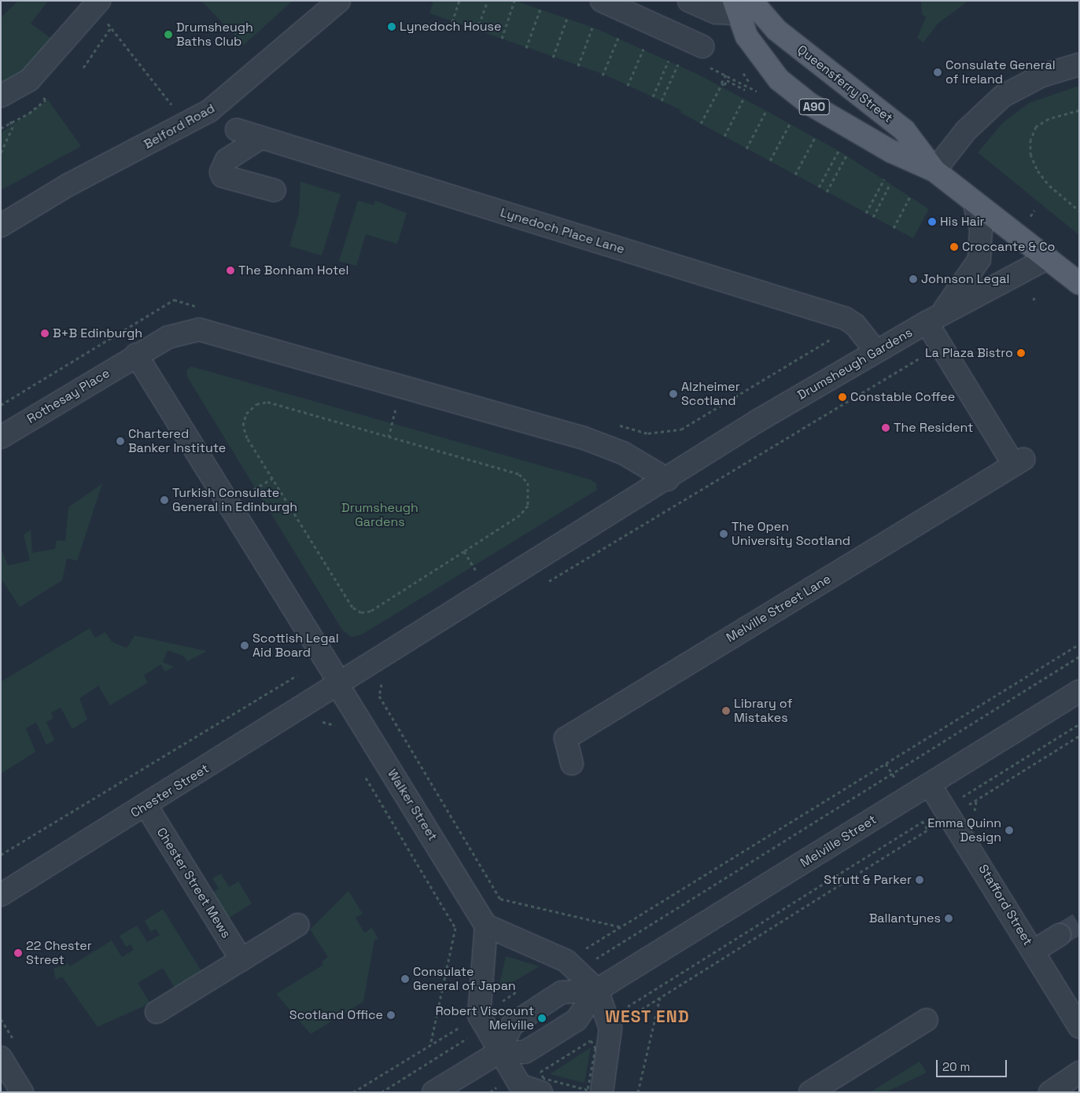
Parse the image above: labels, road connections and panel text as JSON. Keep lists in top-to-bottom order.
{
  "streets": {
    "main road": ["Queensferry Street", "A90"],
    "street": [
      "Belford Road",
      "Lynedoch Place Lane",
      "Drumsheugh Gardens",
      "Rothesay Place",
      "Melville Street Lane",
      "Chester Street",
      "Walker Street",
      "Melville Street",
      "Chester Street Mews",
      "Stafford Street"
    ]
  },
  "crossings": [
    ["Queensferry Street", "Drumsheugh Gardens"],
    ["Lynedoch Place Lane", "Drumsheugh Gardens"],
    ["Drumsheugh Gardens", "Melville Street Lane"],
    ["Drumsheugh Gardens", "Chester Street"],
    ["Drumsheugh Gardens", "Walker Street"],
    ["Chester Street", "Walker Street"],
    ["Chester Street", "Chester Street Mews"],
    ["Melville Street", "Stafford Street"]
  ],
  "districts": ["WEST END"],
  "parks": ["Drumsheugh Gardens"],
  "places": [
    "Lynedoch House",
    "Drumsheugh Baths Club",
    "Consulate General of Ireland",
    "His Hair",
    "Croccante & Co",
    "The Bonham Hotel",
    "Johnson Legal",
    "B+B Edinburgh",
    "La Plaza Bistro",
    "Alzheimer Scotland",
    "Constable Coffee",
    "The Resident",
    "Chartered Banker Institute",
    "Turkish Consulate General in Edinburgh",
    "The Open University Scotland",
    "Scottish Legal Aid Board",
    "Library of Mistakes",
    "Emma Quinn Design",
    "Strutt & Parker",
    "Ballantynes",
    "22 Chester Street",
    "Consulate General of Japan",
    "Scotland Office",
    "Robert Viscount Melville"
  ],
  "scale_bar": "20 m"
}
